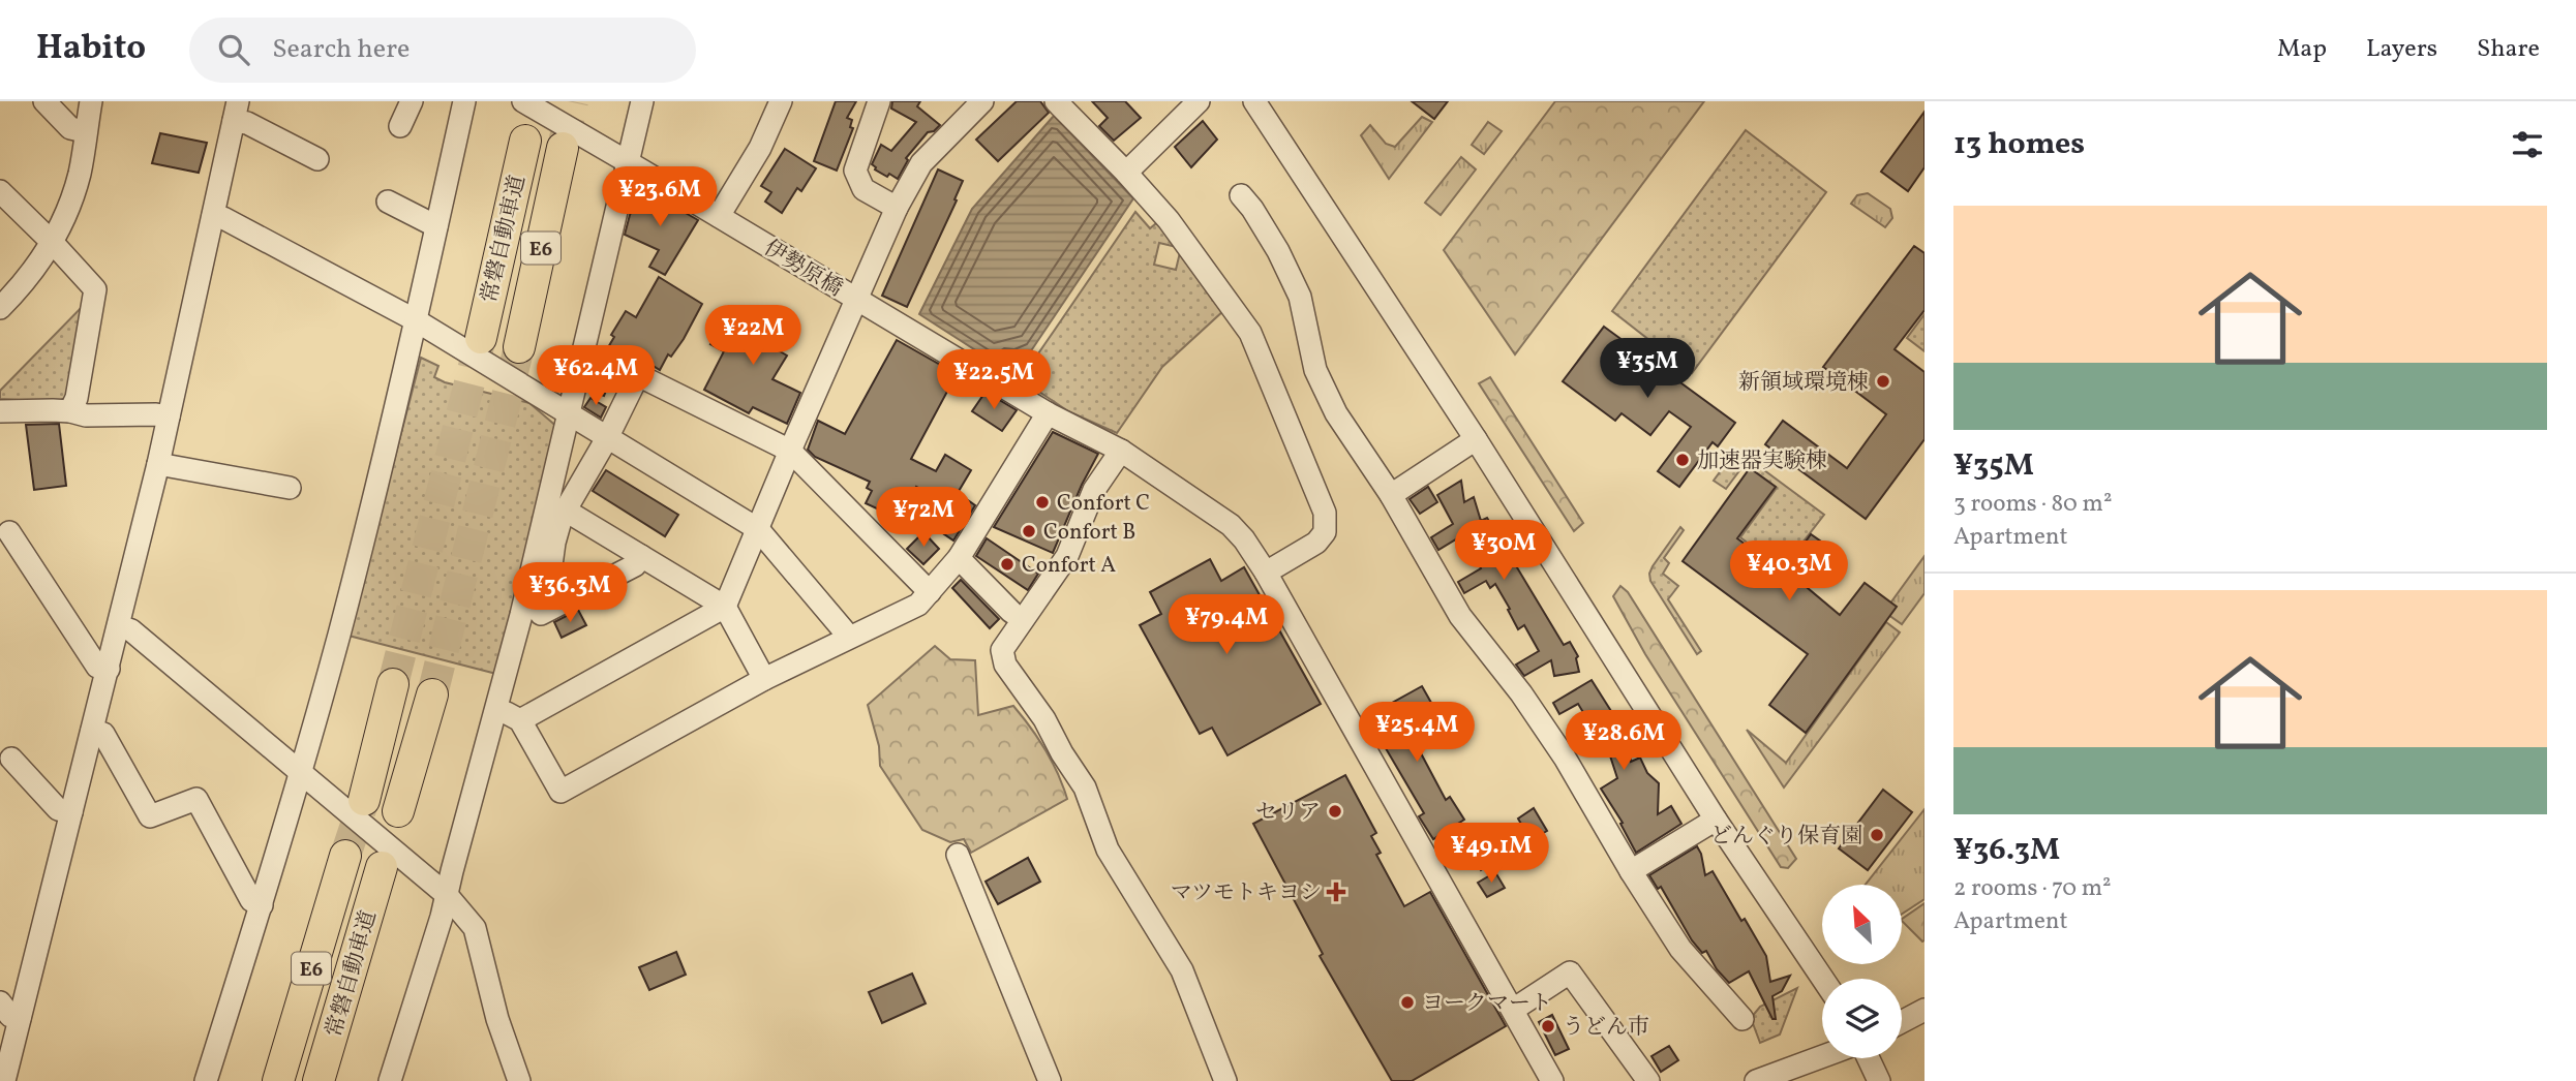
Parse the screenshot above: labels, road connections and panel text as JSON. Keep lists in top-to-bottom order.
{
  "streets": {
    "highway": ["常磐自動車道", "E6"],
    "street": ["伊勢原橋"]
  },
  "places": {
    "other": [
      "新領域環境棟",
      "加速器実験棟",
      "Confort C",
      "Confort B",
      "Confort A",
      "セリア",
      "どんぐり保育園",
      "ヨークマート",
      "うどん市"
    ],
    "health": ["マツモトキヨシ"]
  },
  "north": "top left",
  "page": {
    "header": "Habito",
    "search": "Search here",
    "nav": ["Map", "Layers", "Share"],
    "heading": "13 homes",
    "price": [
      "¥23.6M",
      "¥22M",
      "¥35M",
      "¥62.4M",
      "¥22.5M",
      "¥72M",
      "¥30M",
      "¥40.3M",
      "¥36.3M",
      "¥79.4M",
      "¥25.4M",
      "¥28.6M",
      "¥49.1M"
    ],
    "list": [
      {
        "name": "¥35M",
        "note": "3 rooms · 80 m² · Apartment"
      },
      {
        "name": "¥36.3M",
        "note": "2 rooms · 70 m² · Apartment"
      }
    ]
  }
}
